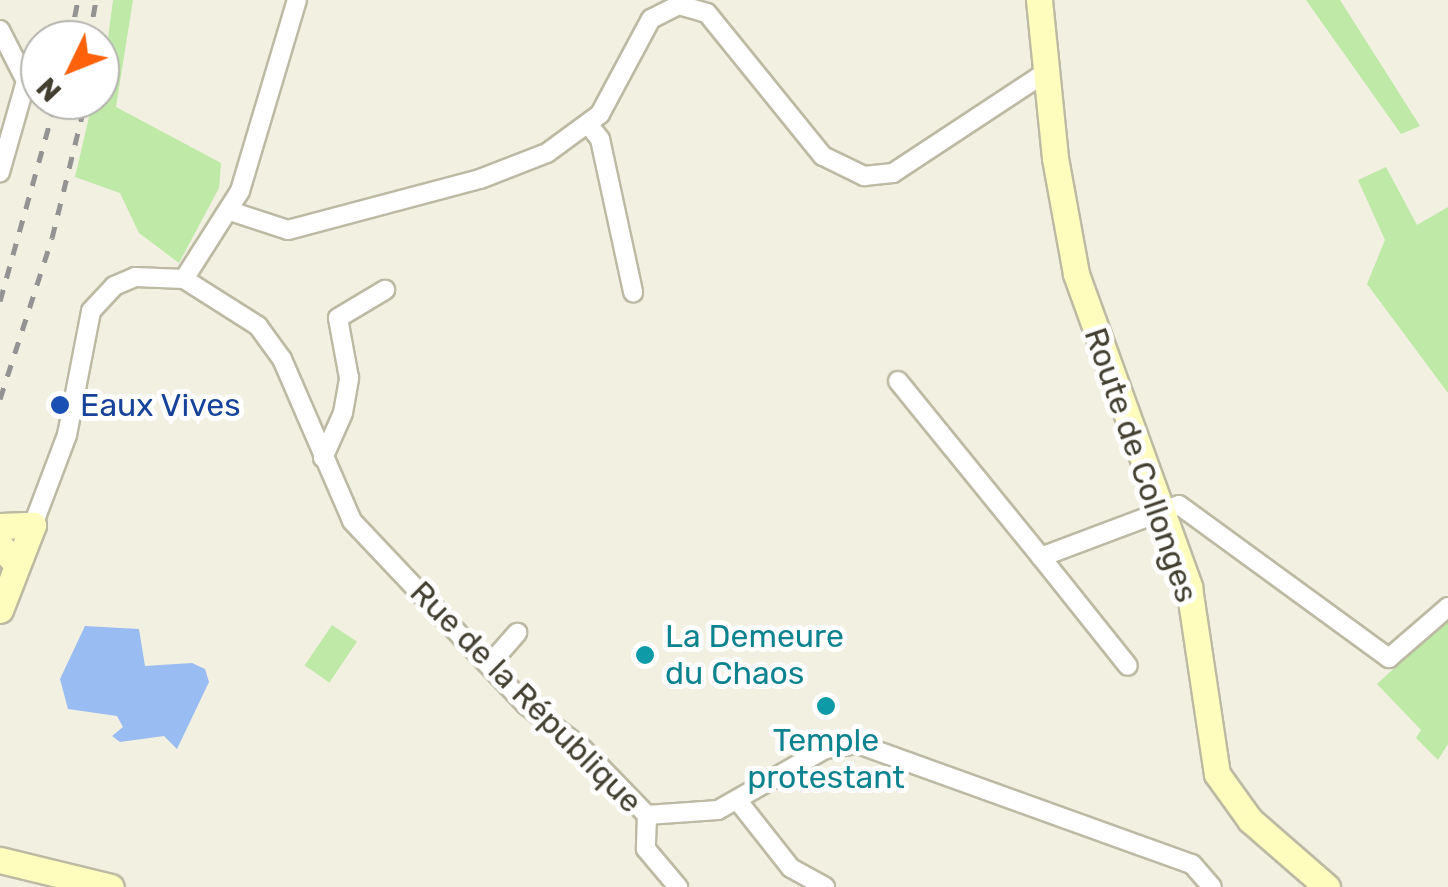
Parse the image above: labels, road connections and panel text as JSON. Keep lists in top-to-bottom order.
{
  "streets": {
    "main road": ["Route de Collonges"],
    "street": ["Rue de la République"]
  },
  "places": ["Eaux Vives", "La Demeure du Chaos", "Temple protestant"],
  "north": "bottom left"
}
